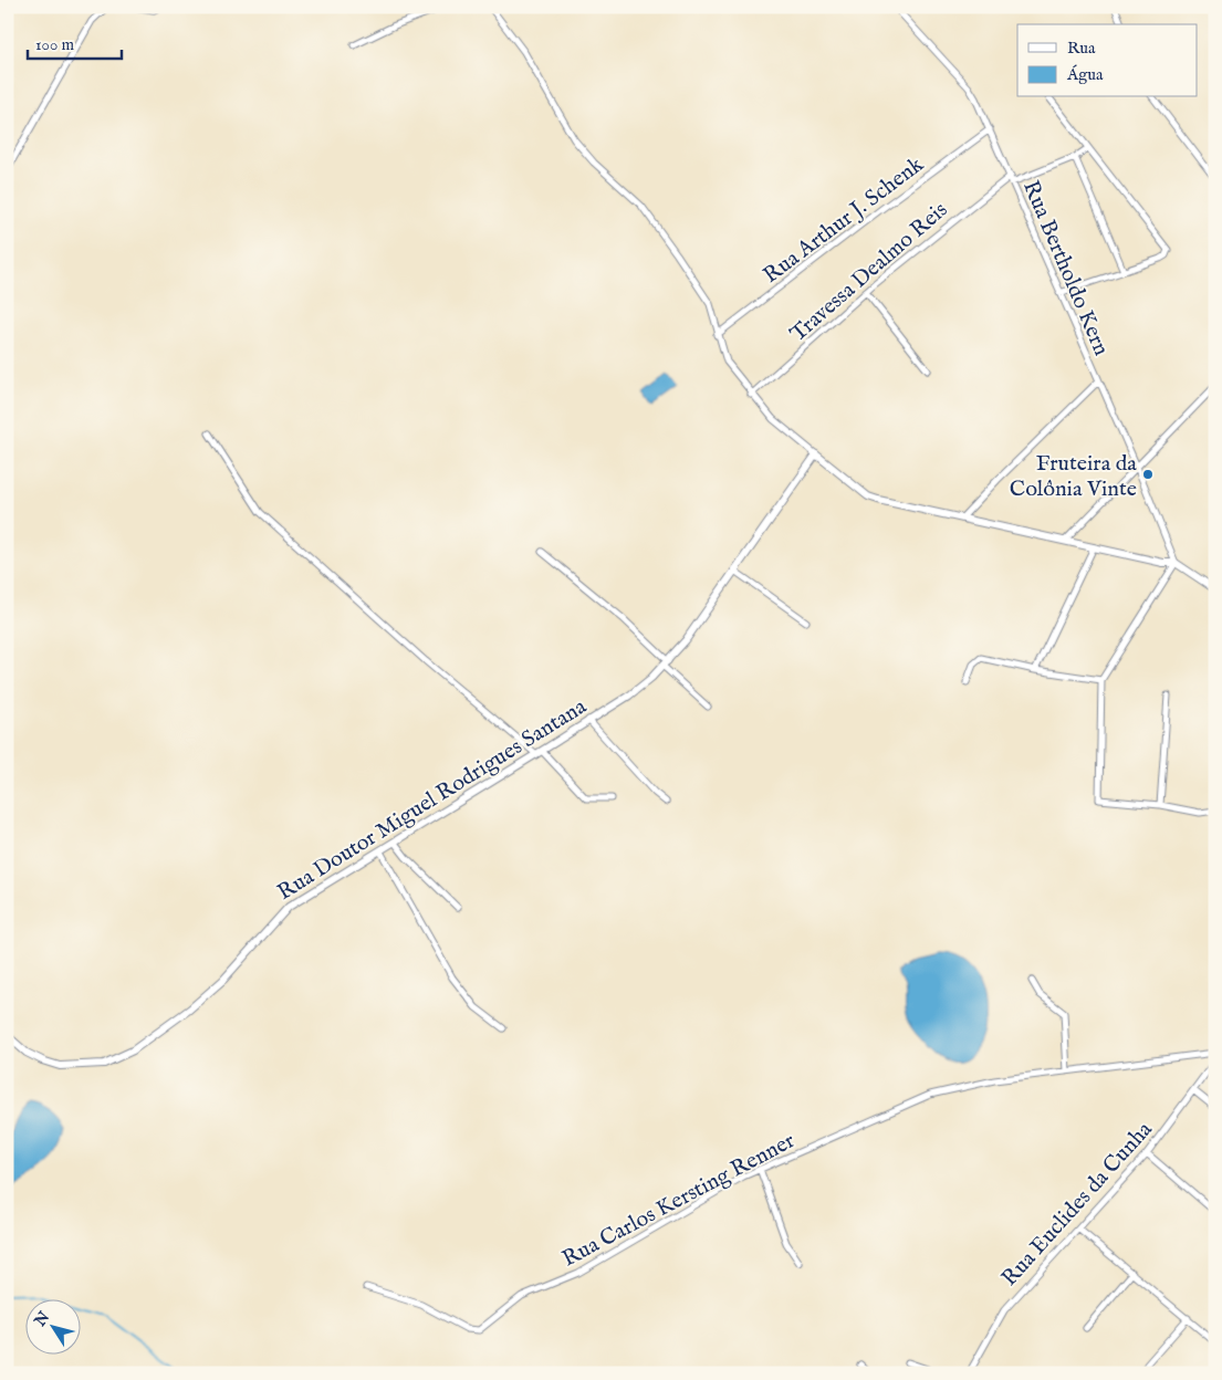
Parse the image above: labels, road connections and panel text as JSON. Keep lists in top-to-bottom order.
{
  "streets": {
    "street": [
      "Rua Arthur J. Schenk",
      "Rua Bertholdo Kern",
      "Travessa Dealmo Reis",
      "Rua Doutor Miguel Rodrigues Santana",
      "Rua Carlos Kersting Renner",
      "Rua Euclides da Cunha"
    ]
  },
  "crossings": [
    ["Rua Arthur J. Schenk", "Rua Bertholdo Kern"],
    ["Rua Bertholdo Kern", "Travessa Dealmo Reis"]
  ],
  "places": ["Fruteira da Colônia Vinte"],
  "legend": ["Rua", "Água"],
  "scale_bar": "100 m",
  "north": "top left"
}
